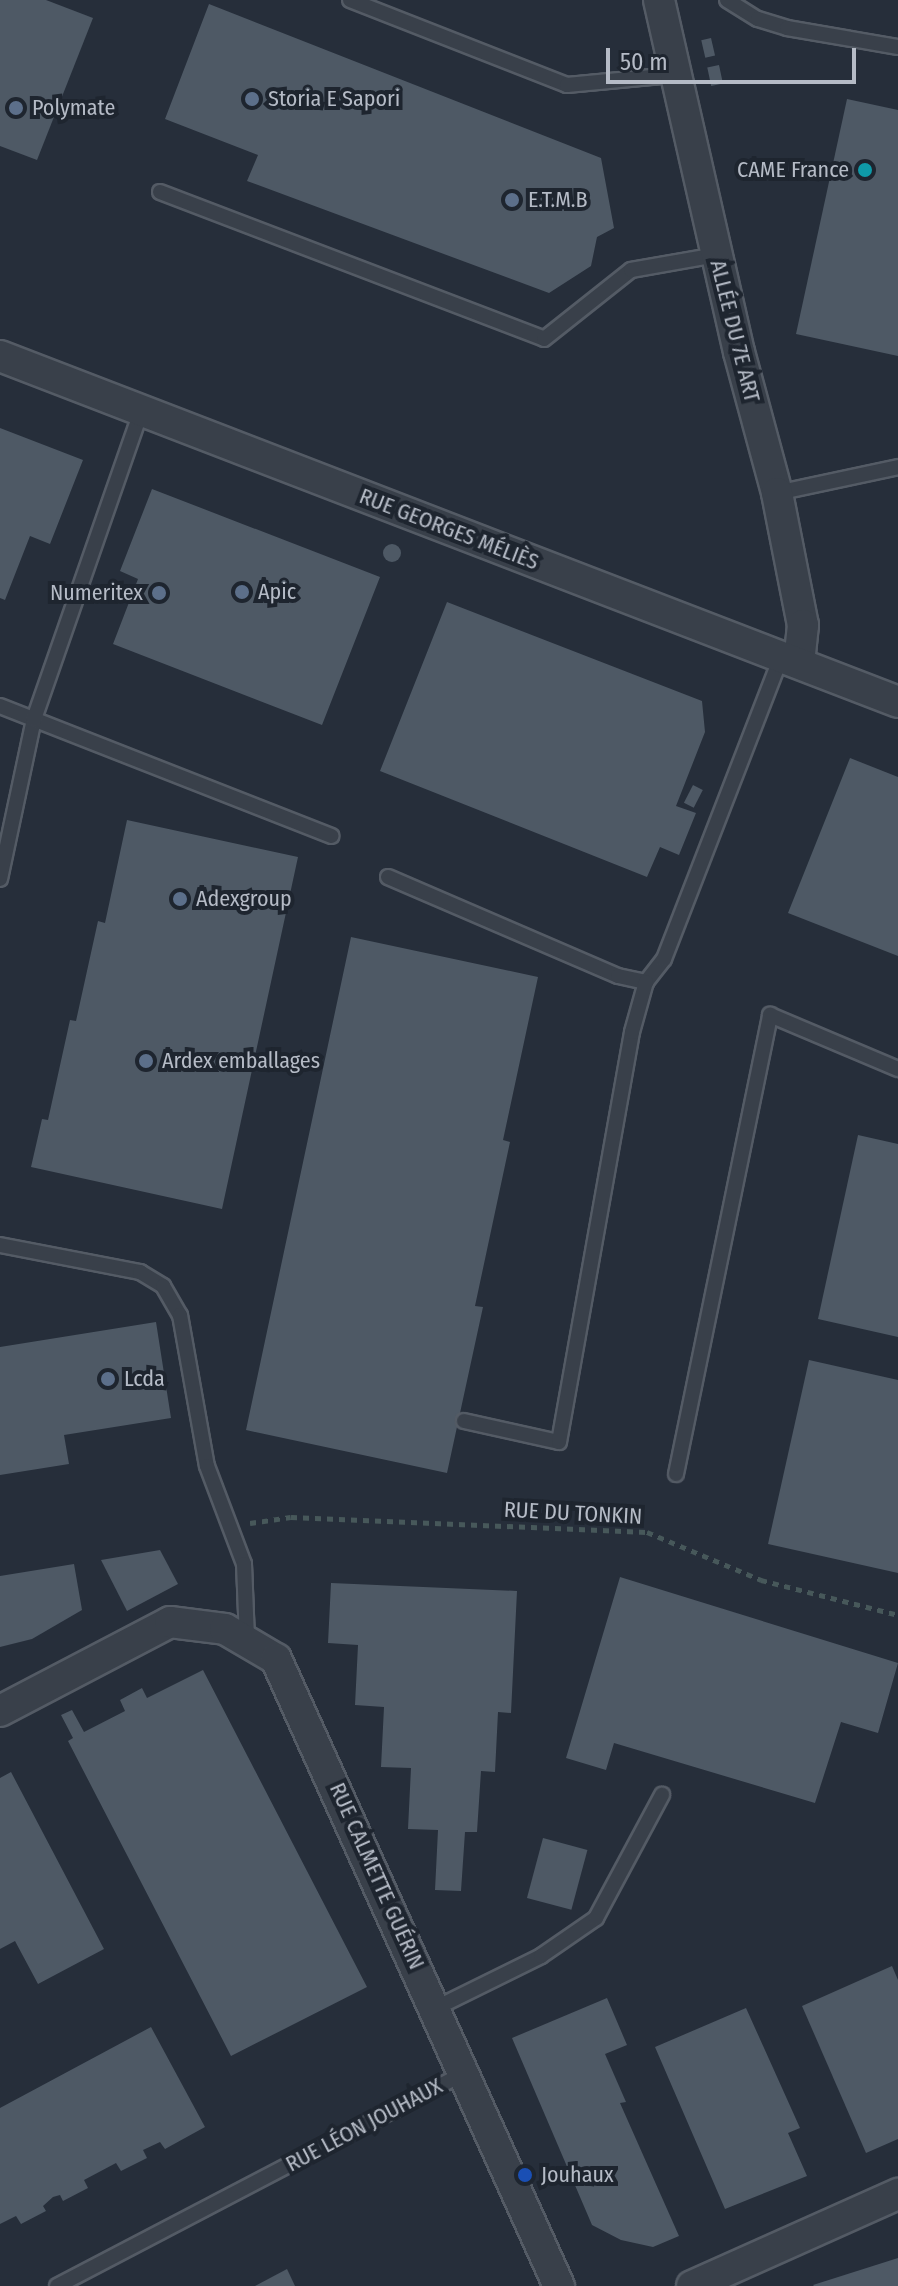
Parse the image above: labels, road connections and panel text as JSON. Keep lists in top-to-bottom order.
{
  "streets": {
    "street": [
      "ALLÉE DU 7E ART",
      "RUE GEORGES MÉLIÈS",
      "RUE CALMETTE GUÉRIN",
      "RUE LÉON JOUHAUX"
    ],
    "path": ["RUE DU TONKIN"]
  },
  "crossings": [
    ["ALLÉE DU 7E ART", "RUE GEORGES MÉLIÈS"],
    ["RUE CALMETTE GUÉRIN", "RUE LÉON JOUHAUX"]
  ],
  "places": [
    "Storia E Sapori",
    "Polymate",
    "CAME France",
    "E.T.M.B",
    "Apic",
    "Numeritex",
    "Adexgroup",
    "Ardex emballages",
    "Lcda",
    "Jouhaux"
  ],
  "scale_bar": "50 m"
}
